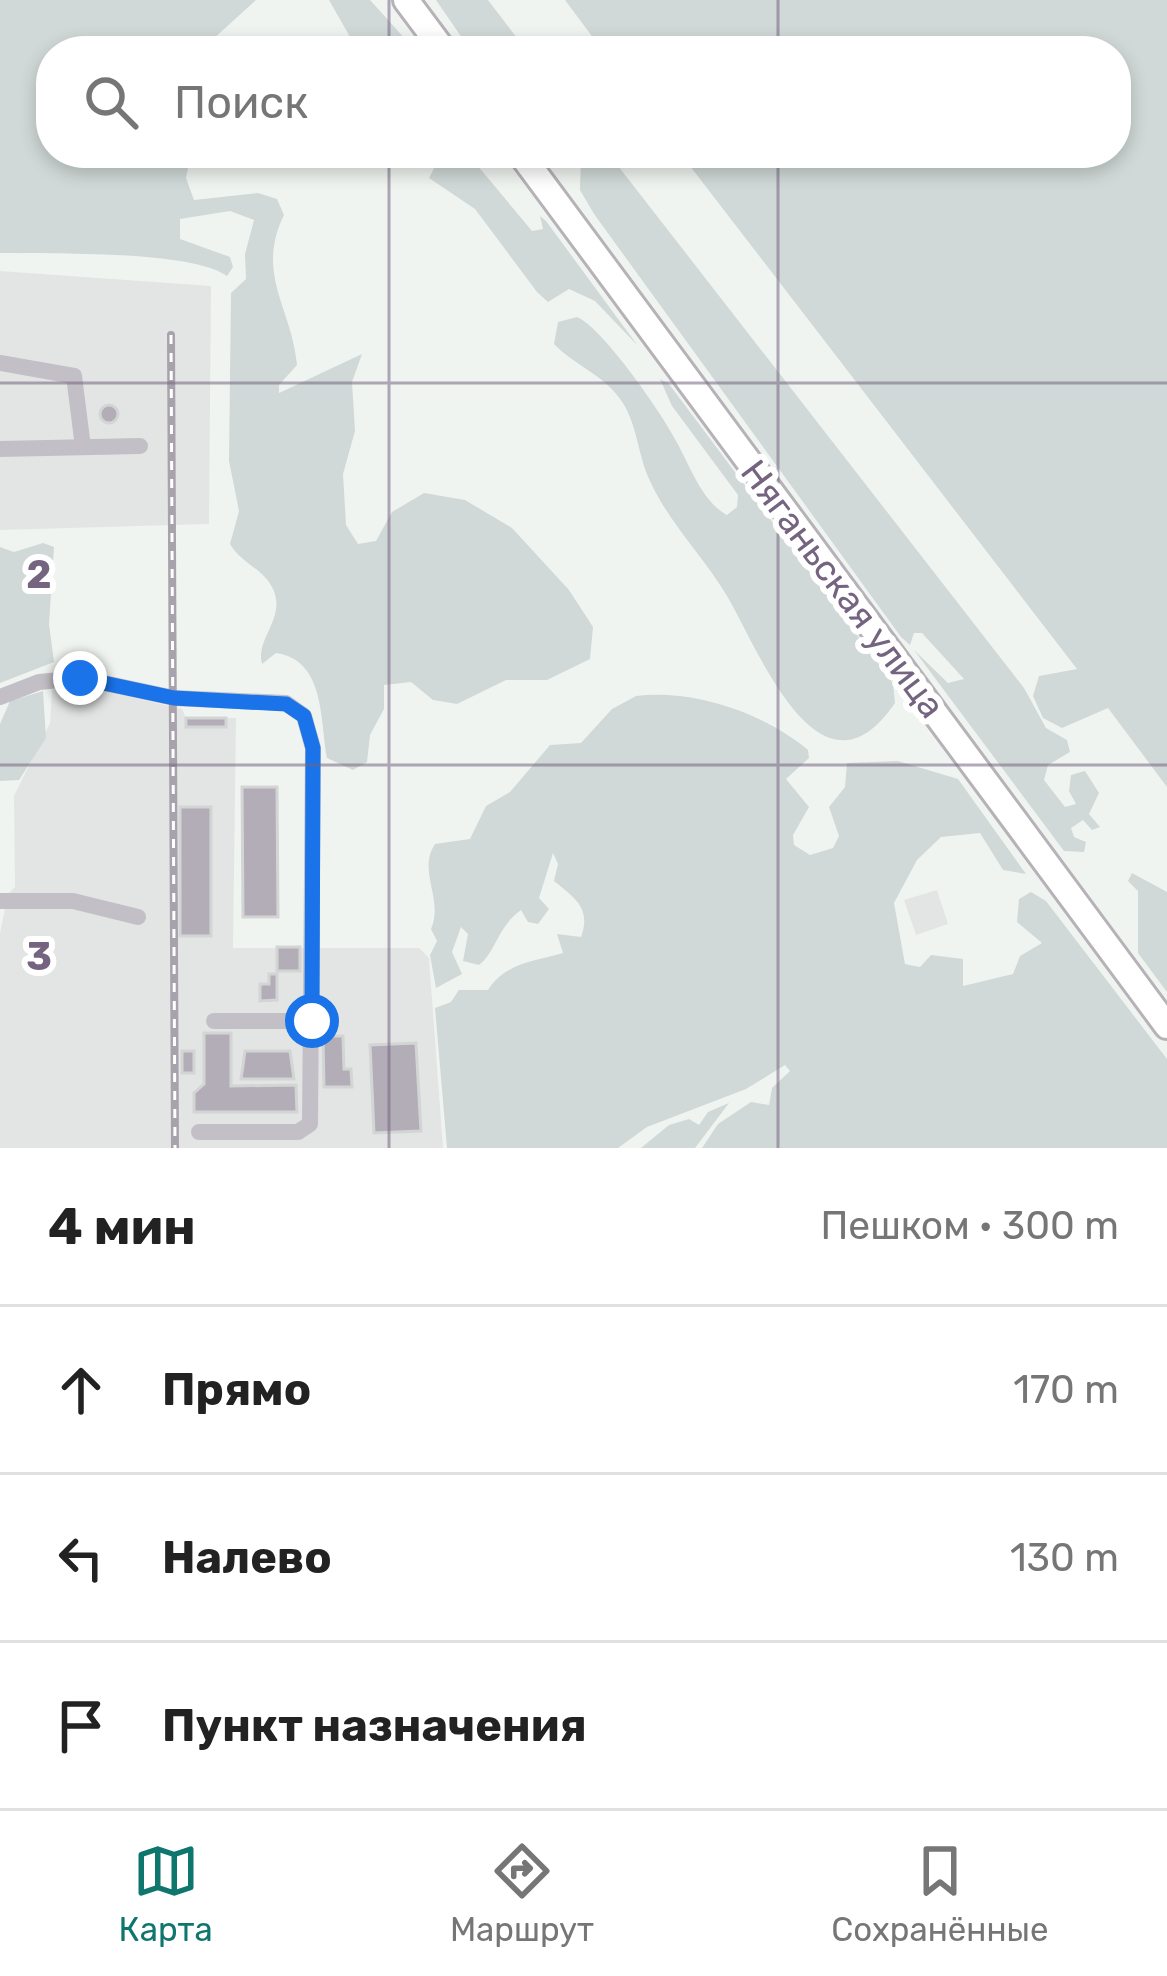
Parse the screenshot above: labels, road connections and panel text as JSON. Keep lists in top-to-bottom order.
{
  "streets": {
    "highway": ["Няганьская улица"]
  },
  "page": {
    "search": "Поиск",
    "heading": ["4 мин", "Пешком · 300 m"],
    "list": [
      ["Прямо", "170 m"],
      ["Налево", "130 m"],
      "Пункт назначения"
    ],
    "nav": ["Карта", "Маршрут", "Сохранённые"]
  },
  "grid": {
    "rows": ["2", "3"]
  }
}
